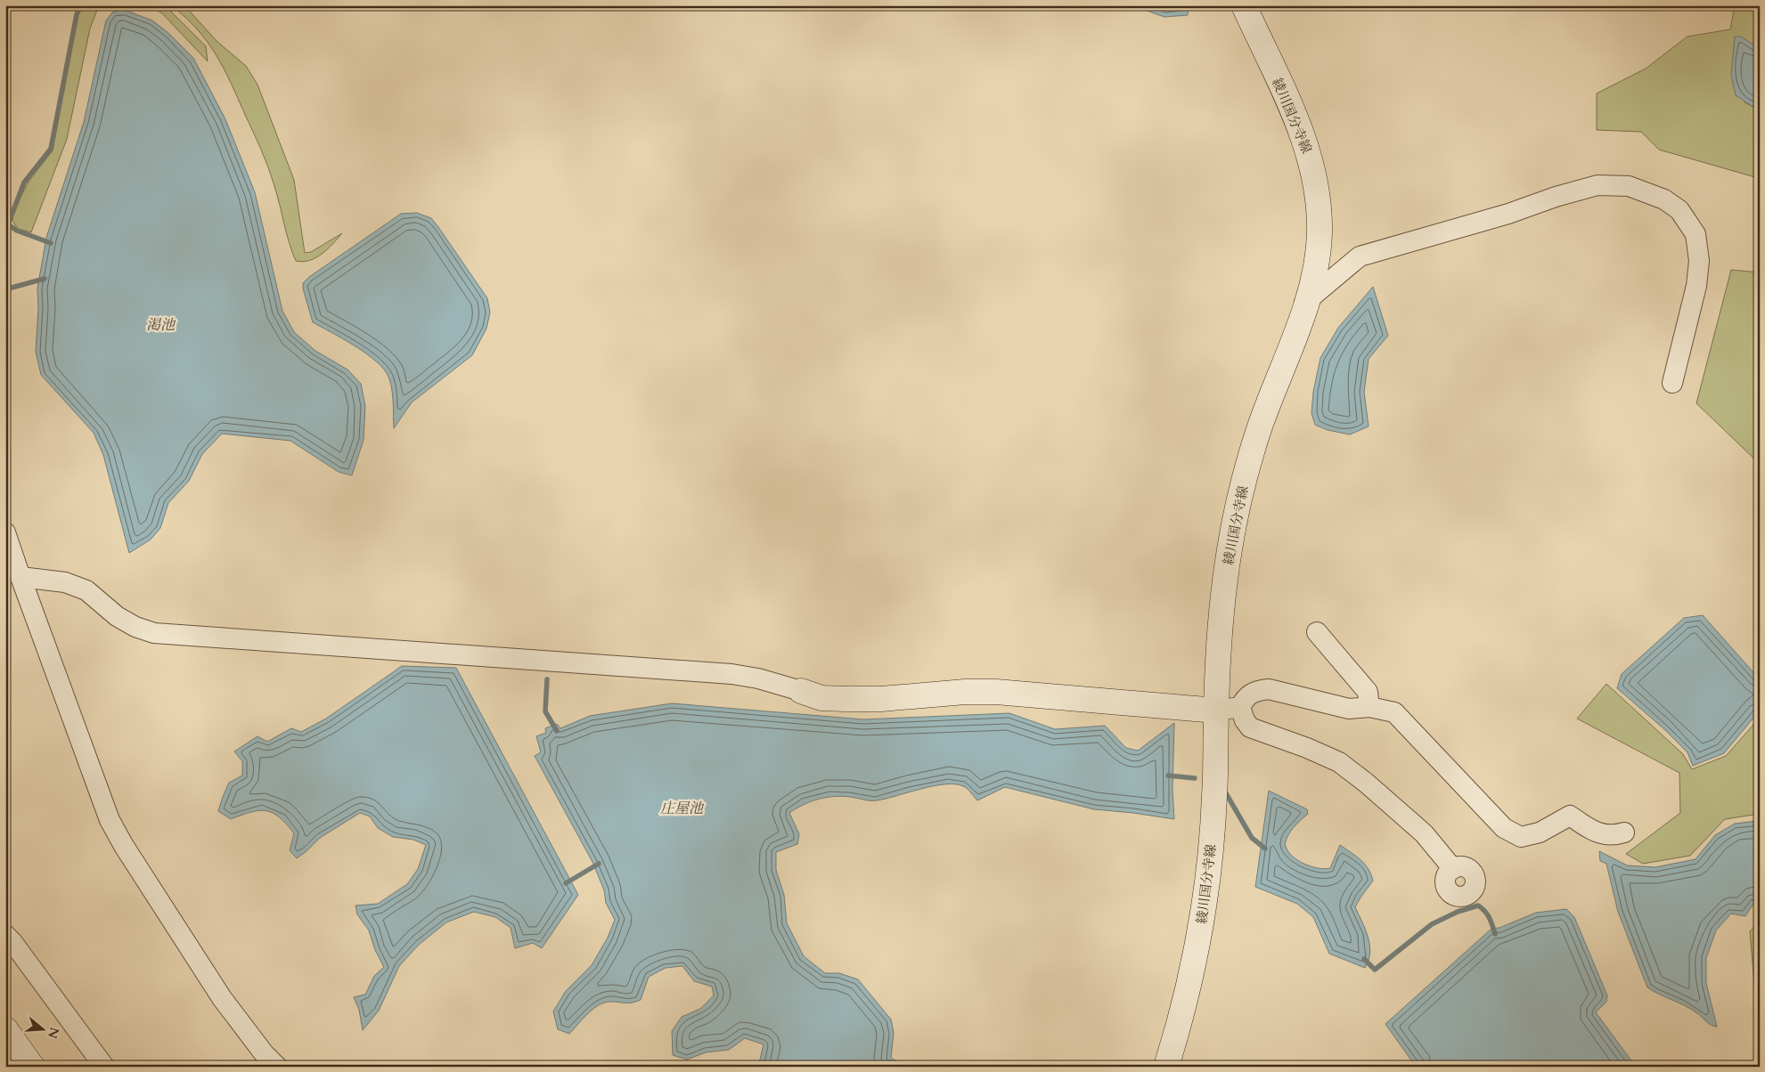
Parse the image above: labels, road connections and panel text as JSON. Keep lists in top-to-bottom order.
{
  "streets": {
    "main road": ["綾川国分寺線"]
  },
  "water": ["渇池", "庄屋池"],
  "north": "right"
}
